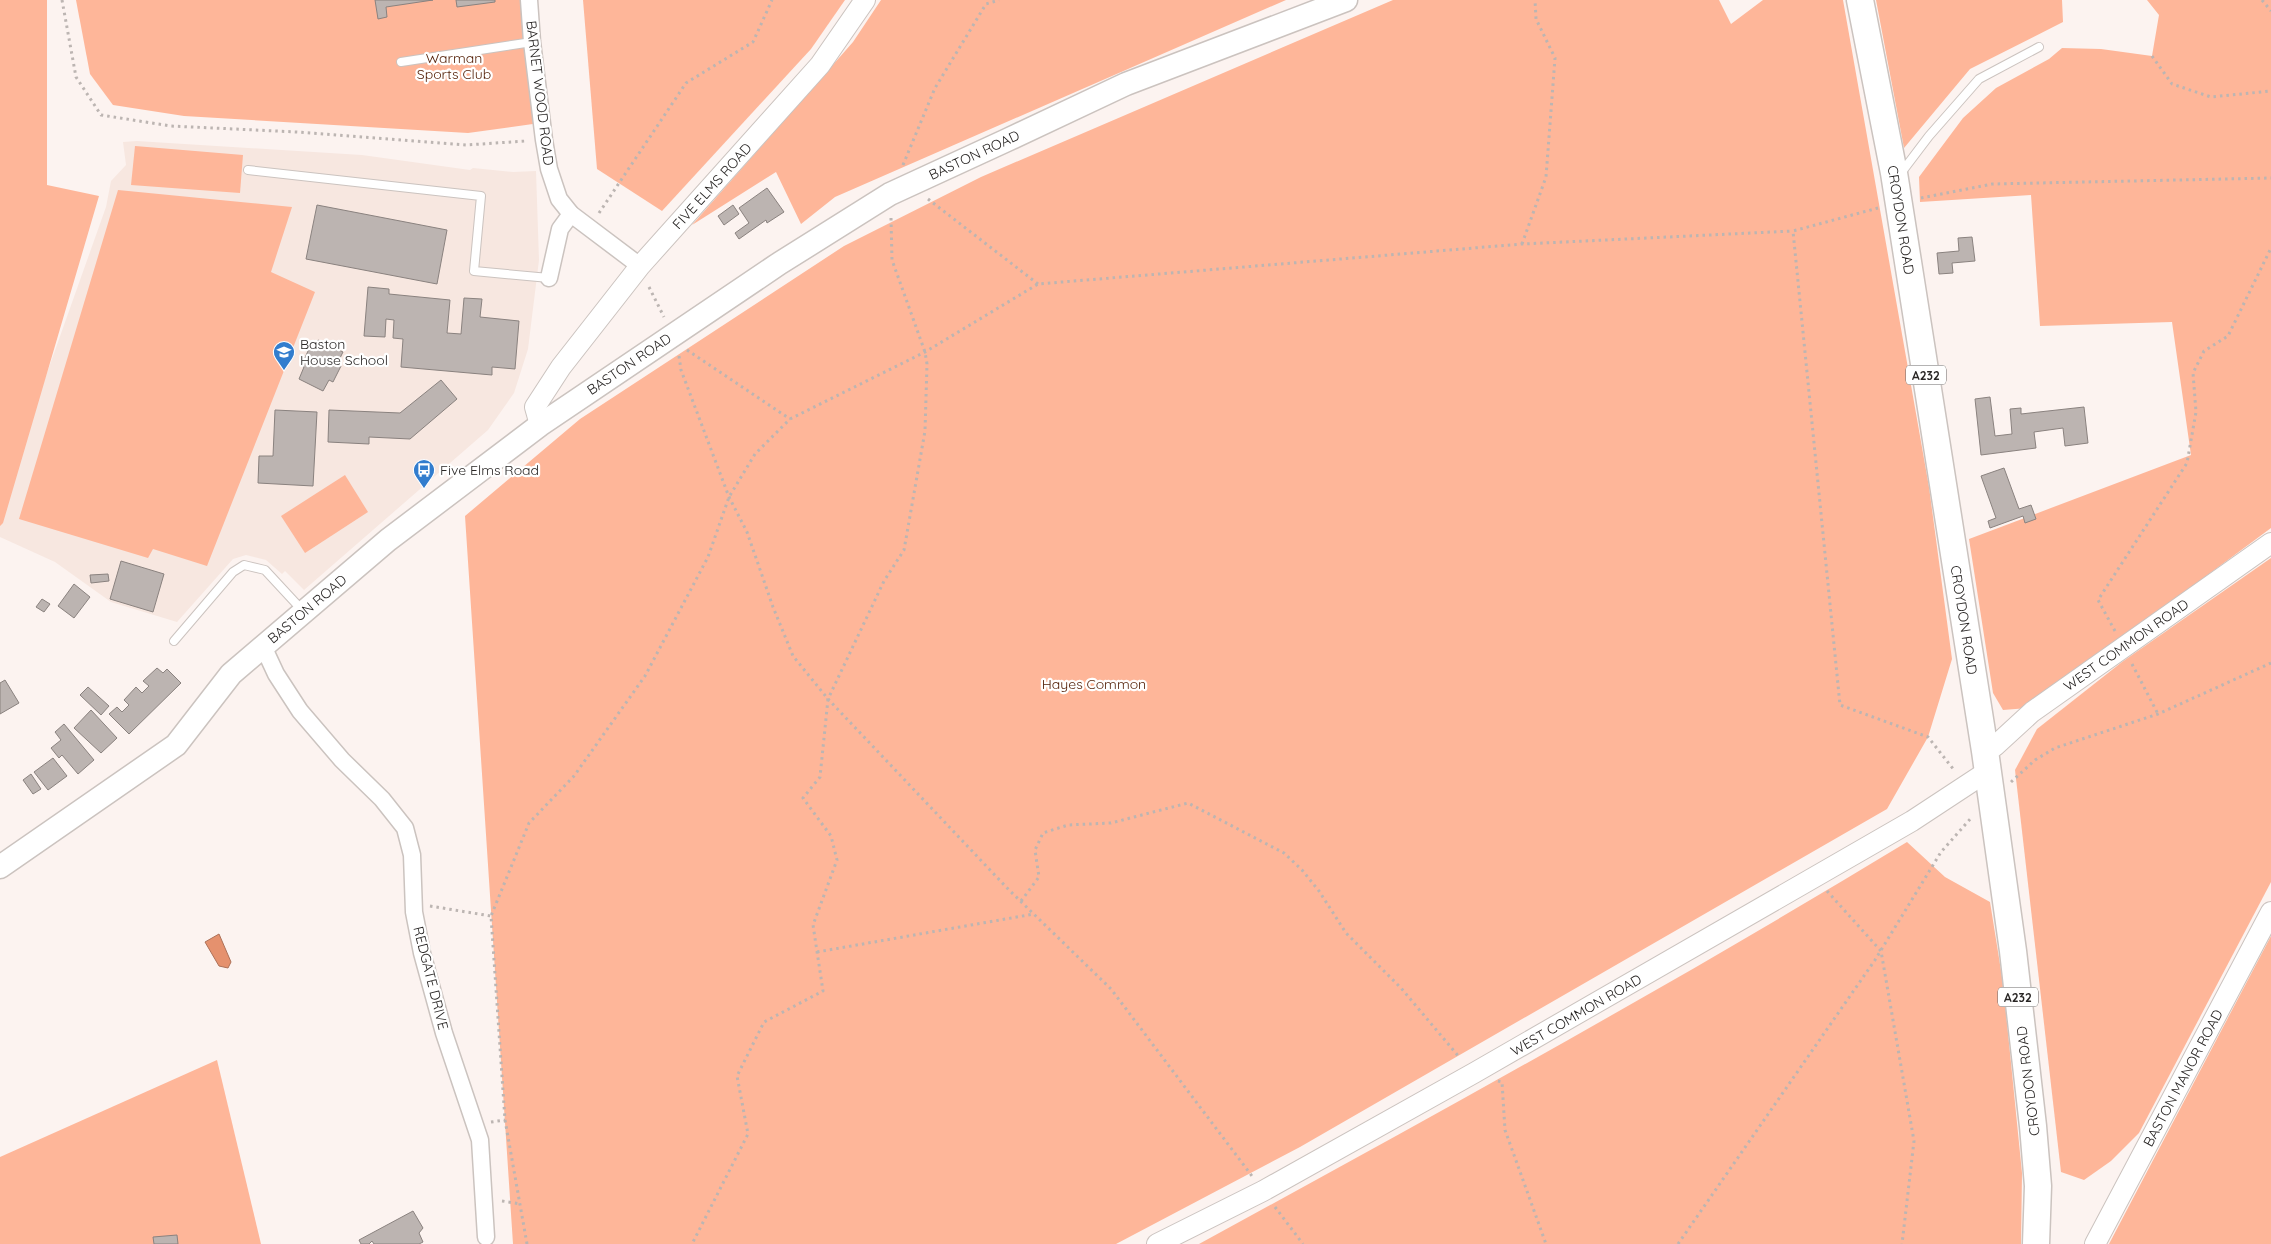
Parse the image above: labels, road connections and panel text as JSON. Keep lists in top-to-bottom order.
{
  "streets": {
    "highway": ["CROYDON ROAD", "A232"],
    "main road": ["BASTON ROAD"],
    "street": [
      "BARNET WOOD ROAD",
      "FIVE ELMS ROAD",
      "WEST COMMON ROAD",
      "REDGATE DRIVE",
      "BASTON MANOR ROAD"
    ]
  },
  "crossings": [
    ["BARNET WOOD ROAD", "FIVE ELMS ROAD"],
    ["BASTON ROAD", "FIVE ELMS ROAD"],
    ["BASTON ROAD", "REDGATE DRIVE"],
    ["CROYDON ROAD", "WEST COMMON ROAD"]
  ],
  "parks": ["Warman Sports Club", "Hayes Common"],
  "places": {
    "school or university": ["Baston House School"],
    "bus stop": ["Five Elms Road"]
  }
}
